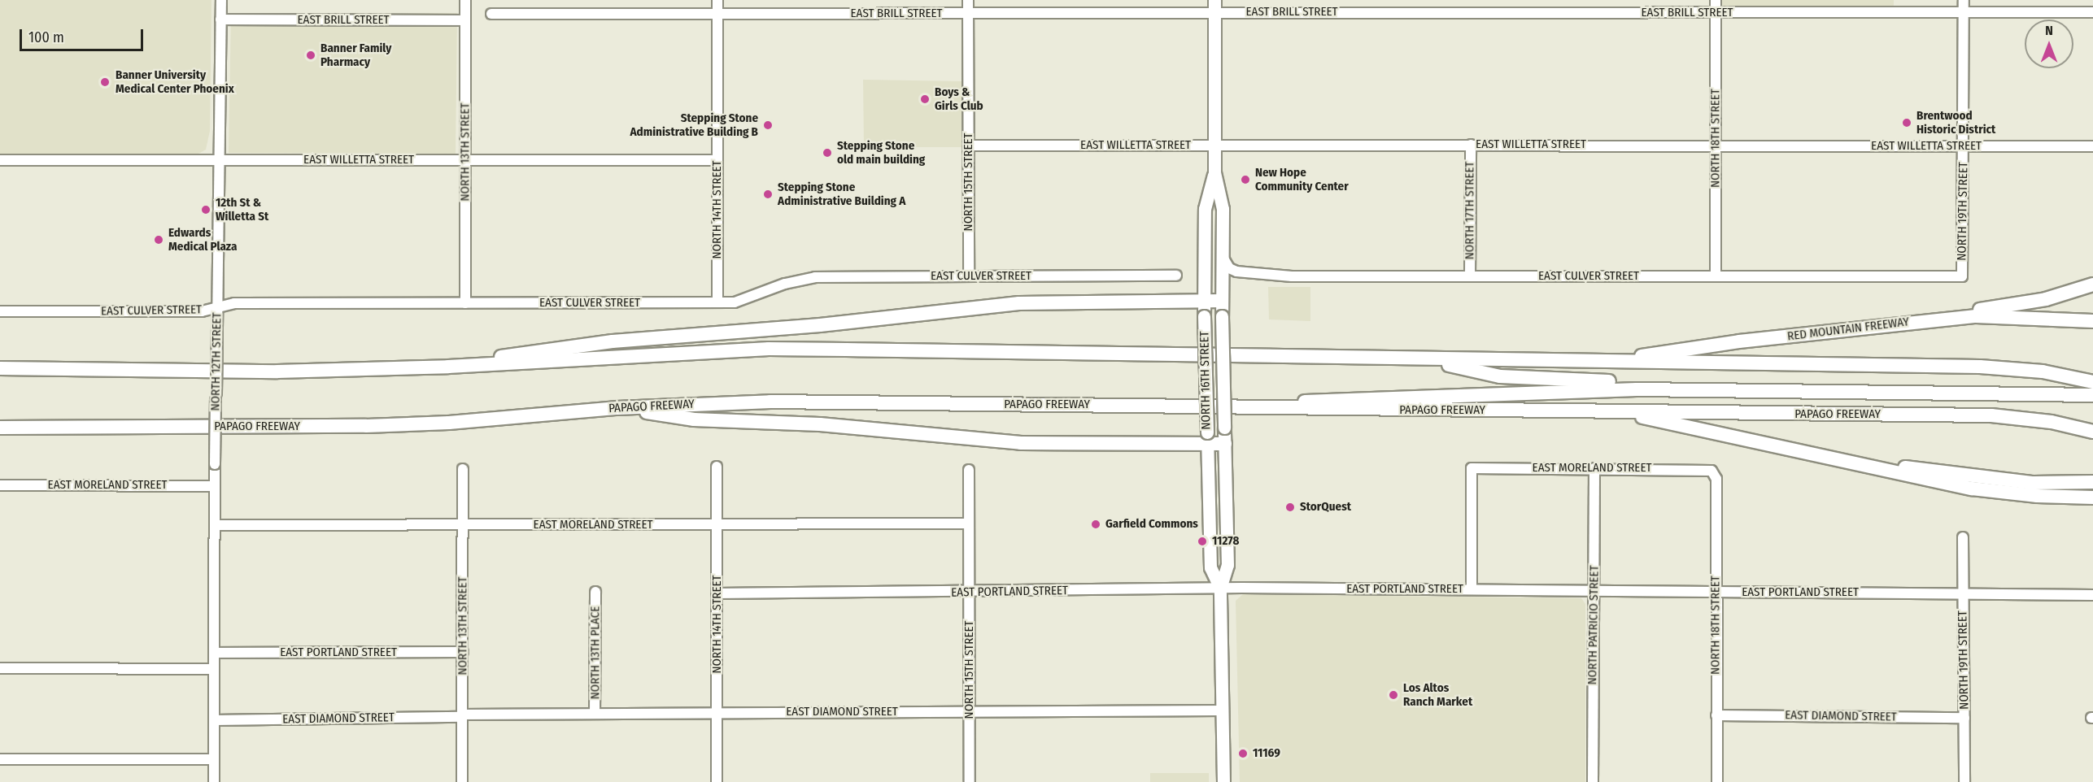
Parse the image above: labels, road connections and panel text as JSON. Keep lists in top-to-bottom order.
{
  "streets": {
    "highway": ["RED MOUNTAIN FREEWAY", "PAPAGO FREEWAY"],
    "main road": ["NORTH 16TH STREET"],
    "street": [
      "EAST BRILL STREET",
      "NORTH 18TH STREET",
      "EAST WILLETTA STREET",
      "NORTH 13TH STREET",
      "NORTH 15TH STREET",
      "NORTH 14TH STREET",
      "NORTH 17TH STREET",
      "NORTH 19TH STREET",
      "EAST CULVER STREET",
      "NORTH 12TH STREET",
      "EAST MORELAND STREET",
      "EAST PORTLAND STREET",
      "NORTH PATRICIO STREET",
      "NORTH 13TH PLACE",
      "EAST DIAMOND STREET"
    ]
  },
  "crossings": [
    ["EAST BRILL STREET", "NORTH 18TH STREET"],
    ["EAST BRILL STREET", "NORTH 13TH STREET"],
    ["EAST BRILL STREET", "NORTH 15TH STREET"],
    ["EAST BRILL STREET", "NORTH 14TH STREET"],
    ["EAST BRILL STREET", "NORTH 19TH STREET"],
    ["EAST BRILL STREET", "NORTH 12TH STREET"],
    ["EAST BRILL STREET", "NORTH 16TH STREET"],
    ["NORTH 18TH STREET", "EAST WILLETTA STREET"],
    ["NORTH 18TH STREET", "EAST CULVER STREET"],
    ["NORTH 18TH STREET", "EAST MORELAND STREET"],
    ["NORTH 18TH STREET", "EAST PORTLAND STREET"],
    ["NORTH 18TH STREET", "EAST DIAMOND STREET"],
    ["EAST WILLETTA STREET", "NORTH 13TH STREET"],
    ["EAST WILLETTA STREET", "NORTH 15TH STREET"],
    ["EAST WILLETTA STREET", "NORTH 14TH STREET"],
    ["EAST WILLETTA STREET", "NORTH 17TH STREET"],
    ["EAST WILLETTA STREET", "NORTH 19TH STREET"],
    ["EAST WILLETTA STREET", "NORTH 12TH STREET"],
    ["EAST WILLETTA STREET", "NORTH 16TH STREET"],
    ["NORTH 13TH STREET", "EAST CULVER STREET"],
    ["NORTH 13TH STREET", "EAST MORELAND STREET"],
    ["NORTH 13TH STREET", "EAST PORTLAND STREET"],
    ["NORTH 13TH STREET", "EAST DIAMOND STREET"],
    ["NORTH 15TH STREET", "EAST CULVER STREET"],
    ["NORTH 15TH STREET", "EAST MORELAND STREET"],
    ["NORTH 15TH STREET", "EAST PORTLAND STREET"],
    ["NORTH 15TH STREET", "EAST DIAMOND STREET"],
    ["NORTH 14TH STREET", "EAST CULVER STREET"],
    ["NORTH 14TH STREET", "EAST MORELAND STREET"],
    ["NORTH 14TH STREET", "EAST PORTLAND STREET"],
    ["NORTH 14TH STREET", "EAST DIAMOND STREET"],
    ["NORTH 17TH STREET", "EAST CULVER STREET"],
    ["NORTH 19TH STREET", "EAST CULVER STREET"],
    ["NORTH 19TH STREET", "EAST PORTLAND STREET"],
    ["NORTH 19TH STREET", "EAST DIAMOND STREET"],
    ["EAST CULVER STREET", "NORTH 12TH STREET"],
    ["EAST CULVER STREET", "NORTH 16TH STREET"],
    ["NORTH 12TH STREET", "EAST MORELAND STREET"],
    ["NORTH 12TH STREET", "EAST PORTLAND STREET"],
    ["NORTH 12TH STREET", "EAST DIAMOND STREET"],
    ["NORTH 16TH STREET", "EAST PORTLAND STREET"],
    ["NORTH 16TH STREET", "EAST DIAMOND STREET"],
    ["EAST MORELAND STREET", "EAST PORTLAND STREET"],
    ["EAST MORELAND STREET", "NORTH PATRICIO STREET"],
    ["EAST PORTLAND STREET", "NORTH PATRICIO STREET"],
    ["NORTH 13TH PLACE", "EAST DIAMOND STREET"]
  ],
  "places": [
    "Banner Family Pharmacy",
    "Banner University Medical Center Phoenix",
    "Boys & Girls Club",
    "Brentwood Historic District",
    "Stepping Stone Administrative Building B",
    "Stepping Stone old main building",
    "New Hope Community Center",
    "Stepping Stone Administrative Building A",
    "12th St & Willetta St",
    "Edwards Medical Plaza",
    "StorQuest",
    "Garfield Commons",
    "11278",
    "Los Altos Ranch Market",
    "11169"
  ],
  "scale_bar": "100 m",
  "north": "top"
}
